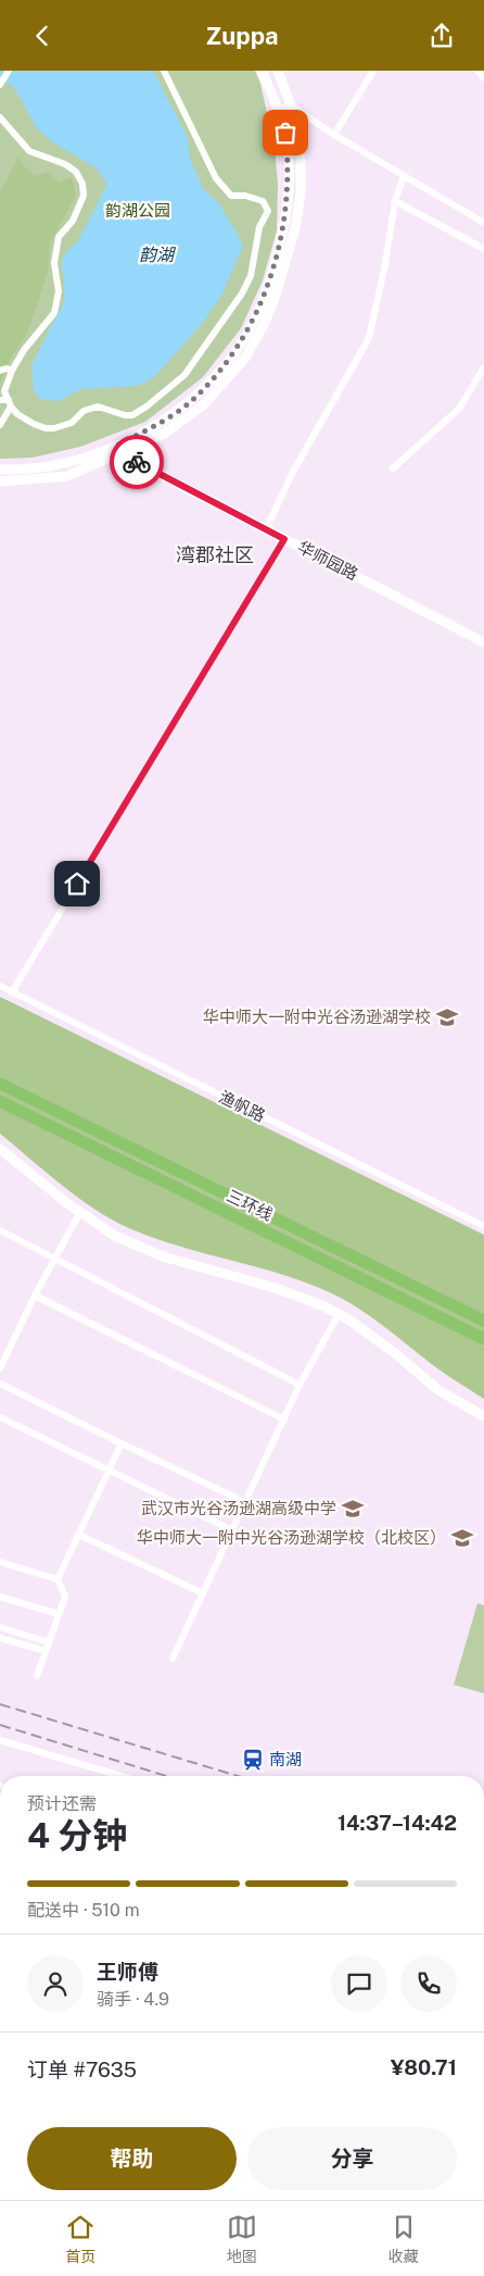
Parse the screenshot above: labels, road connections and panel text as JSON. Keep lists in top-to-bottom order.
{
  "streets": {
    "highway": ["三环线"],
    "street": ["华师园路", "渔帆路"]
  },
  "districts": ["湾郡社区"],
  "water": ["韵湖"],
  "parks": ["韵湖公园"],
  "places": {
    "school or university": ["华中师大一附中光谷汤逊湖学校", "武汉市光谷汤逊湖高级中学", "华中师大一附中光谷汤逊湖学校（北校区）"],
    "station": ["南湖"]
  },
  "page": {
    "header": "Zuppa",
    "heading": ["4 分钟", "预计还需", "14:37–14:42"],
    "panel": [
      "王师傅",
      "骑手 · 4.9",
      "订单 #7635",
      "¥80.71"
    ],
    "bar": "配送中 · 510 m",
    "buttons": ["帮助", "分享"],
    "tabs": ["首页", "地图", "收藏"]
  }
}
